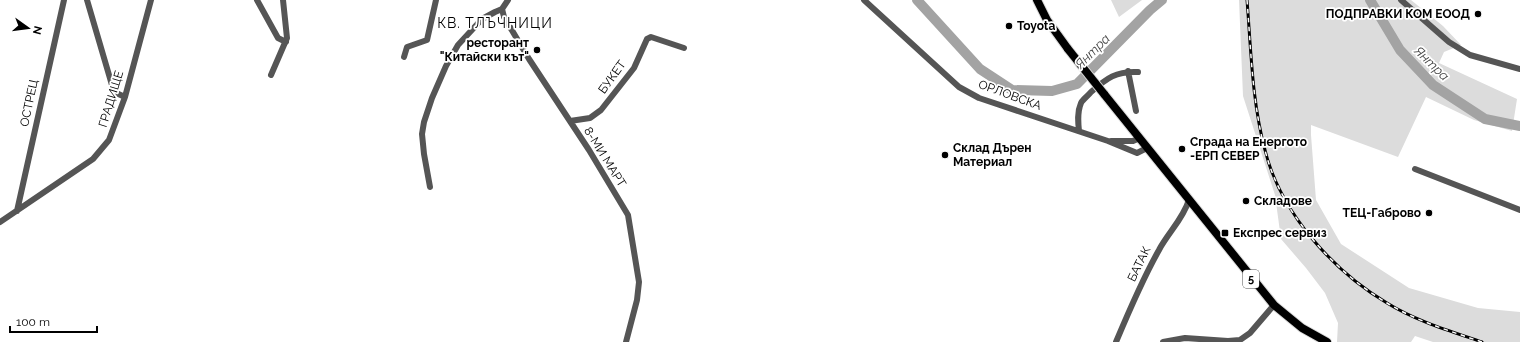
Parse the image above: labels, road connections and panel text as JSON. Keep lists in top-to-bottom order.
{
  "streets": {
    "main road": ["5"],
    "street": [
      "БУКЕТ",
      "ОРЛОВСКА",
      "ГРАДИЩЕ",
      "ОСТРЕЦ",
      "8-МИ МАРТ",
      "БАТАК"
    ]
  },
  "crossings": [
    ["БУКЕТ", "8-МИ МАРТ"],
    ["ОРЛОВСКА", "5"],
    ["ГРАДИЩЕ", "ОСТРЕЦ"],
    ["БАТАК", "5"]
  ],
  "districts": ["КВ. ТЛЪЧНИЦИ"],
  "water": ["Янтра"],
  "places": {
    "other": [
      "ПОДПРАВКИ КОМ ЕООД",
      "Toyota",
      "ресторант \"Китайски кът\"",
      "Сграда на Енергото -ЕРП СЕВЕР",
      "Склад Дърен Материал",
      "Складове",
      "ТЕЦ-Габрово"
    ],
    "transit": ["Експрес сервиз"]
  },
  "scale_bar": "100 m",
  "north": "right"
}
